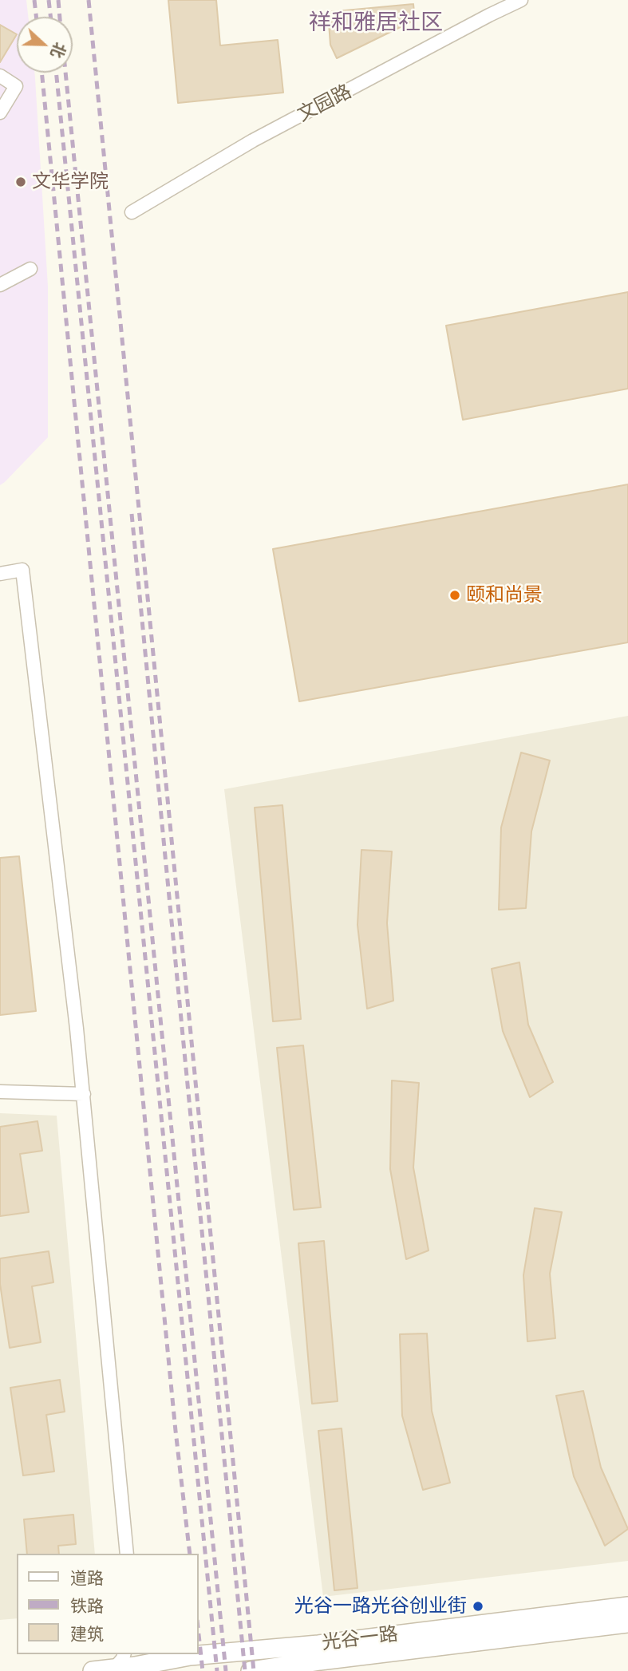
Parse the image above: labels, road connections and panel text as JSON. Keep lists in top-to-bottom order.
{
  "streets": {
    "main road": ["光谷一路"],
    "street": ["文园路"]
  },
  "districts": ["祥和雅居社区"],
  "places": ["文华学院", "颐和尚景", "光谷一路光谷创业街"],
  "legend": ["道路", "铁路", "建筑"],
  "north": "right"
}
